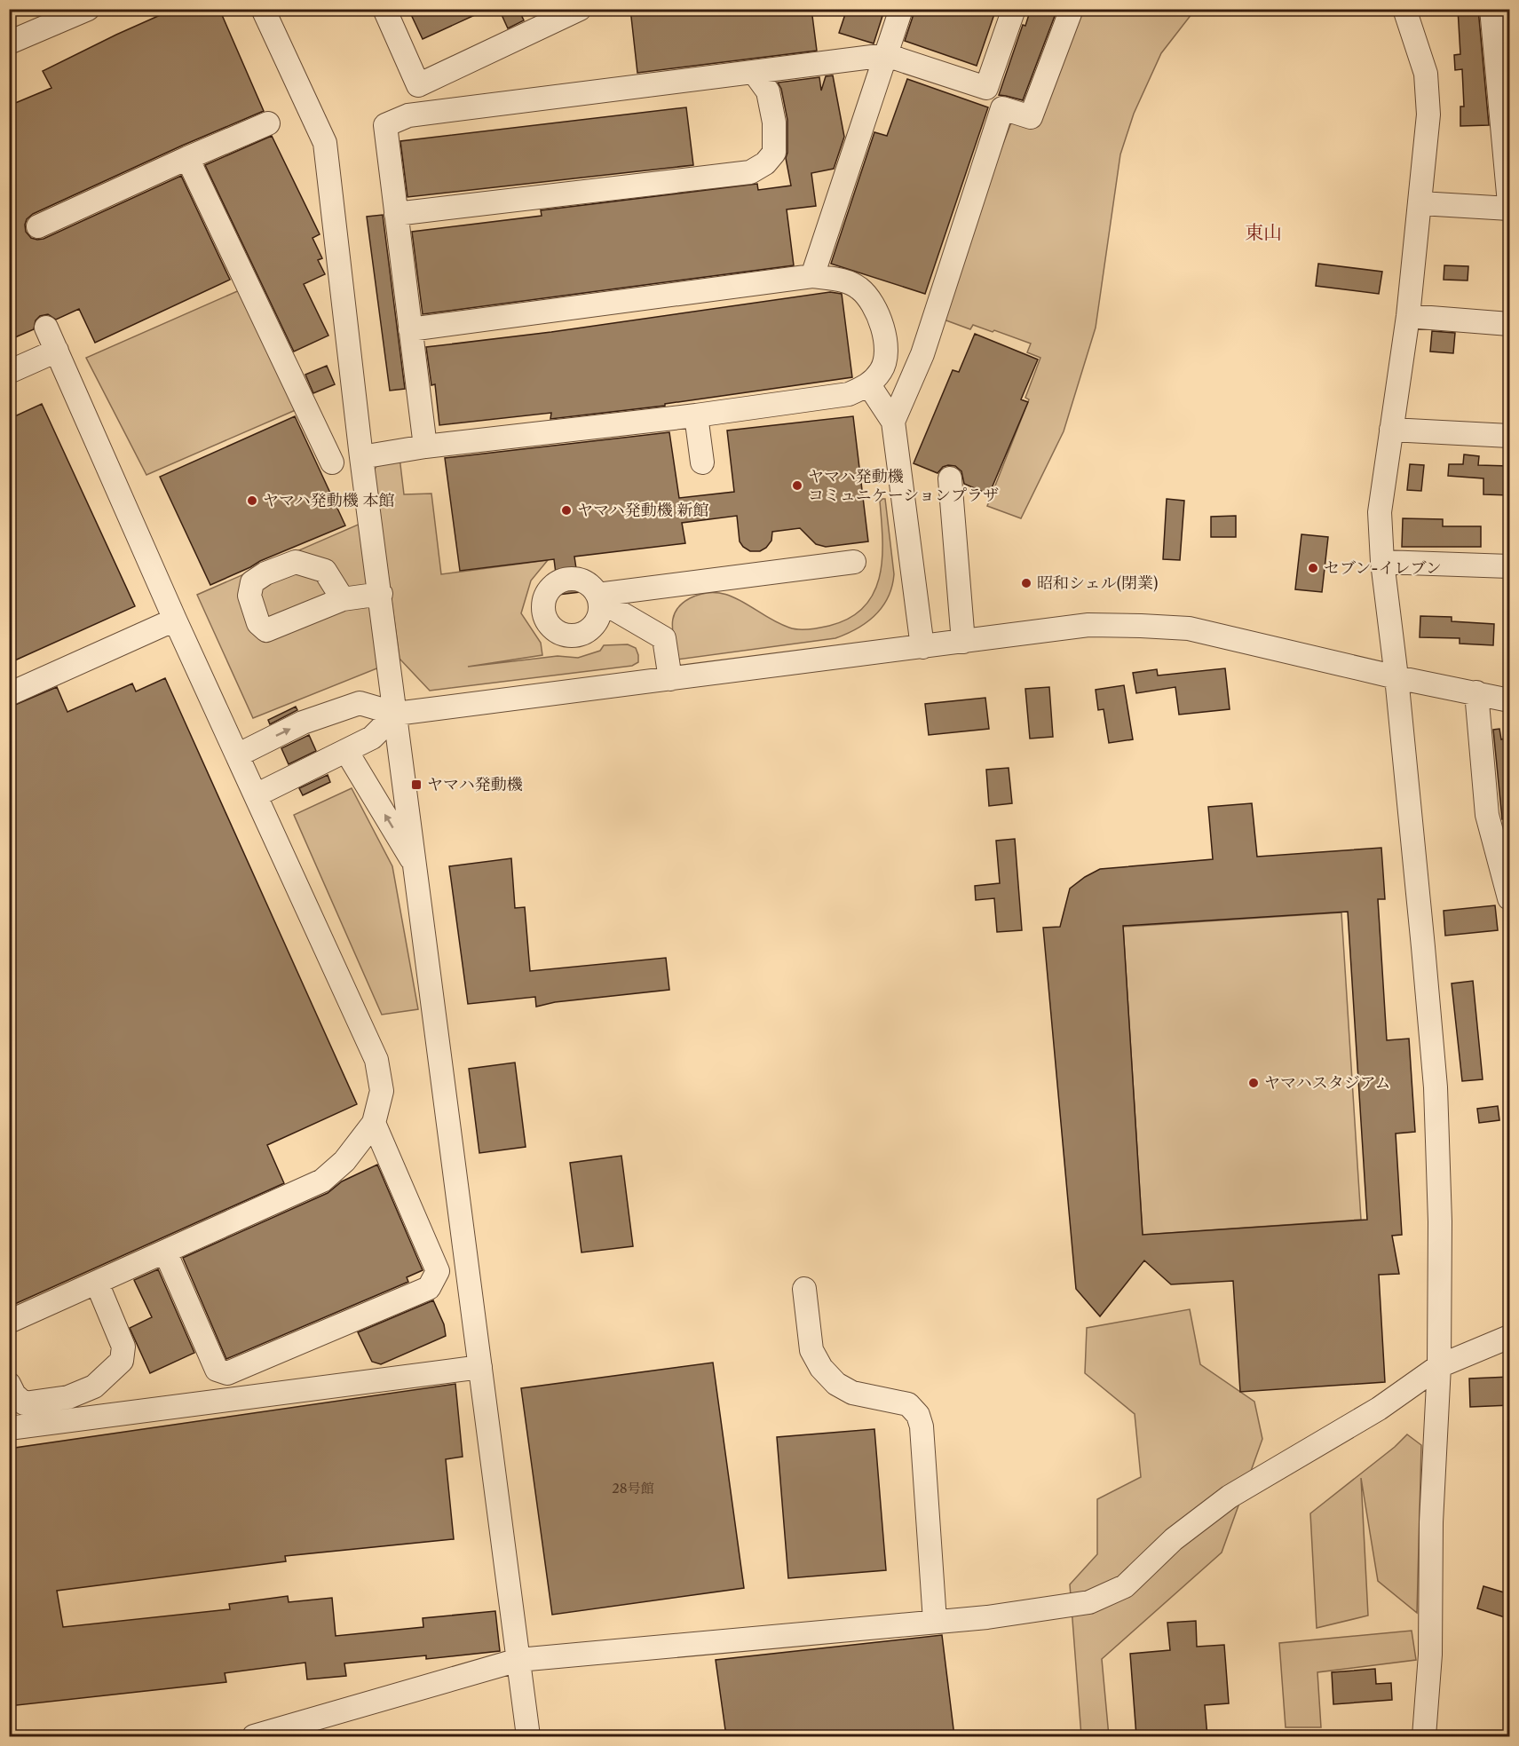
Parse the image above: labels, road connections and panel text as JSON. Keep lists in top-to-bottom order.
{
  "districts": ["東山"],
  "places": {
    "other": [
      "ヤマハ発動機 コミュニケーションプラザ",
      "ヤマハ発動機 本館",
      "ヤマハ発動機 新館",
      "セブン-イレブン",
      "昭和シェル(閉業)",
      "ヤマハスタジアム"
    ],
    "transit": ["ヤマハ発動機"]
  },
  "house_numbers": ["28号館"]
}
